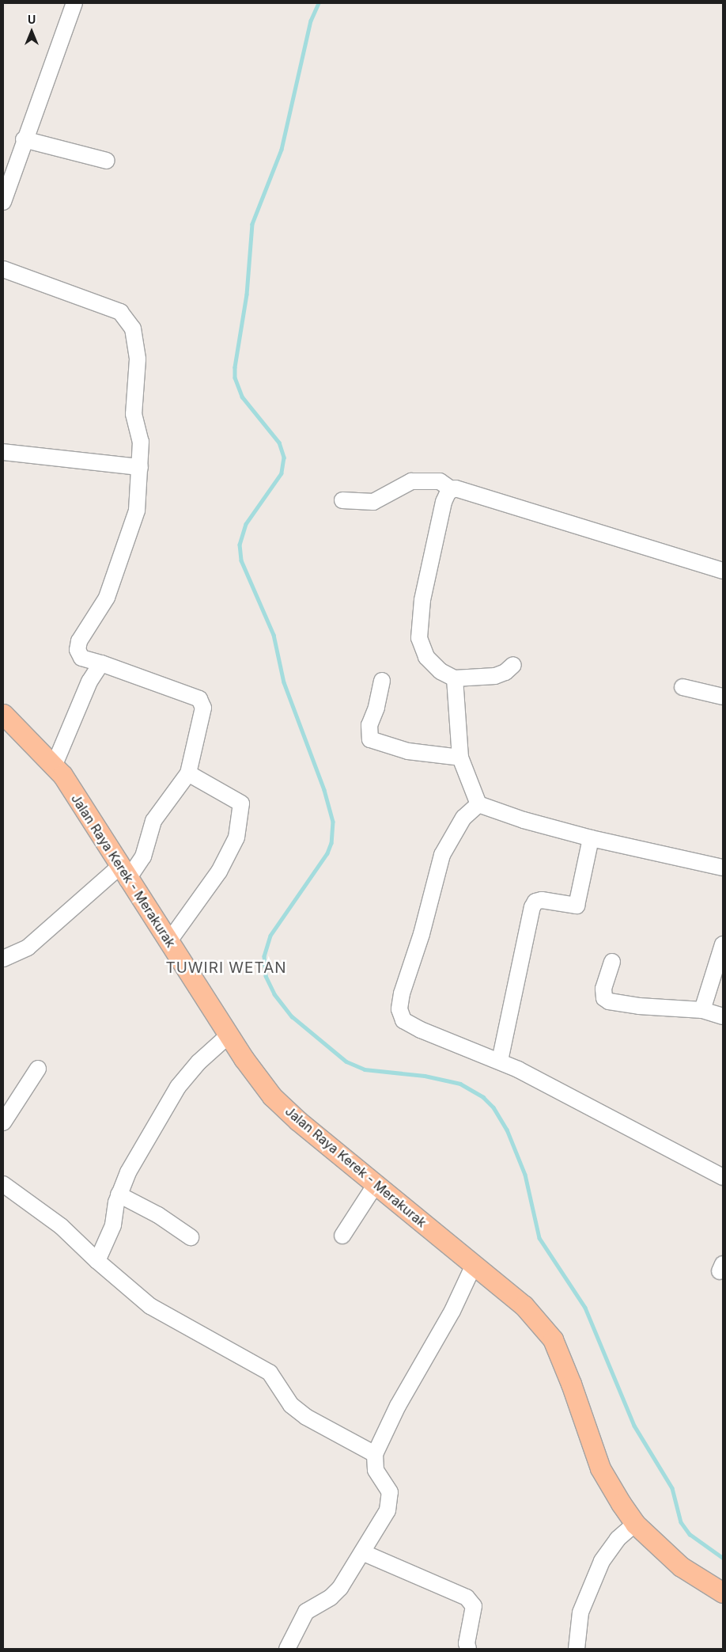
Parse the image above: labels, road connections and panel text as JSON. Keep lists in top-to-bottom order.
{
  "streets": {
    "main road": ["Jalan Raya Kerek - Merakurak"]
  },
  "districts": ["TUWIRI WETAN"],
  "north": "top"
}
